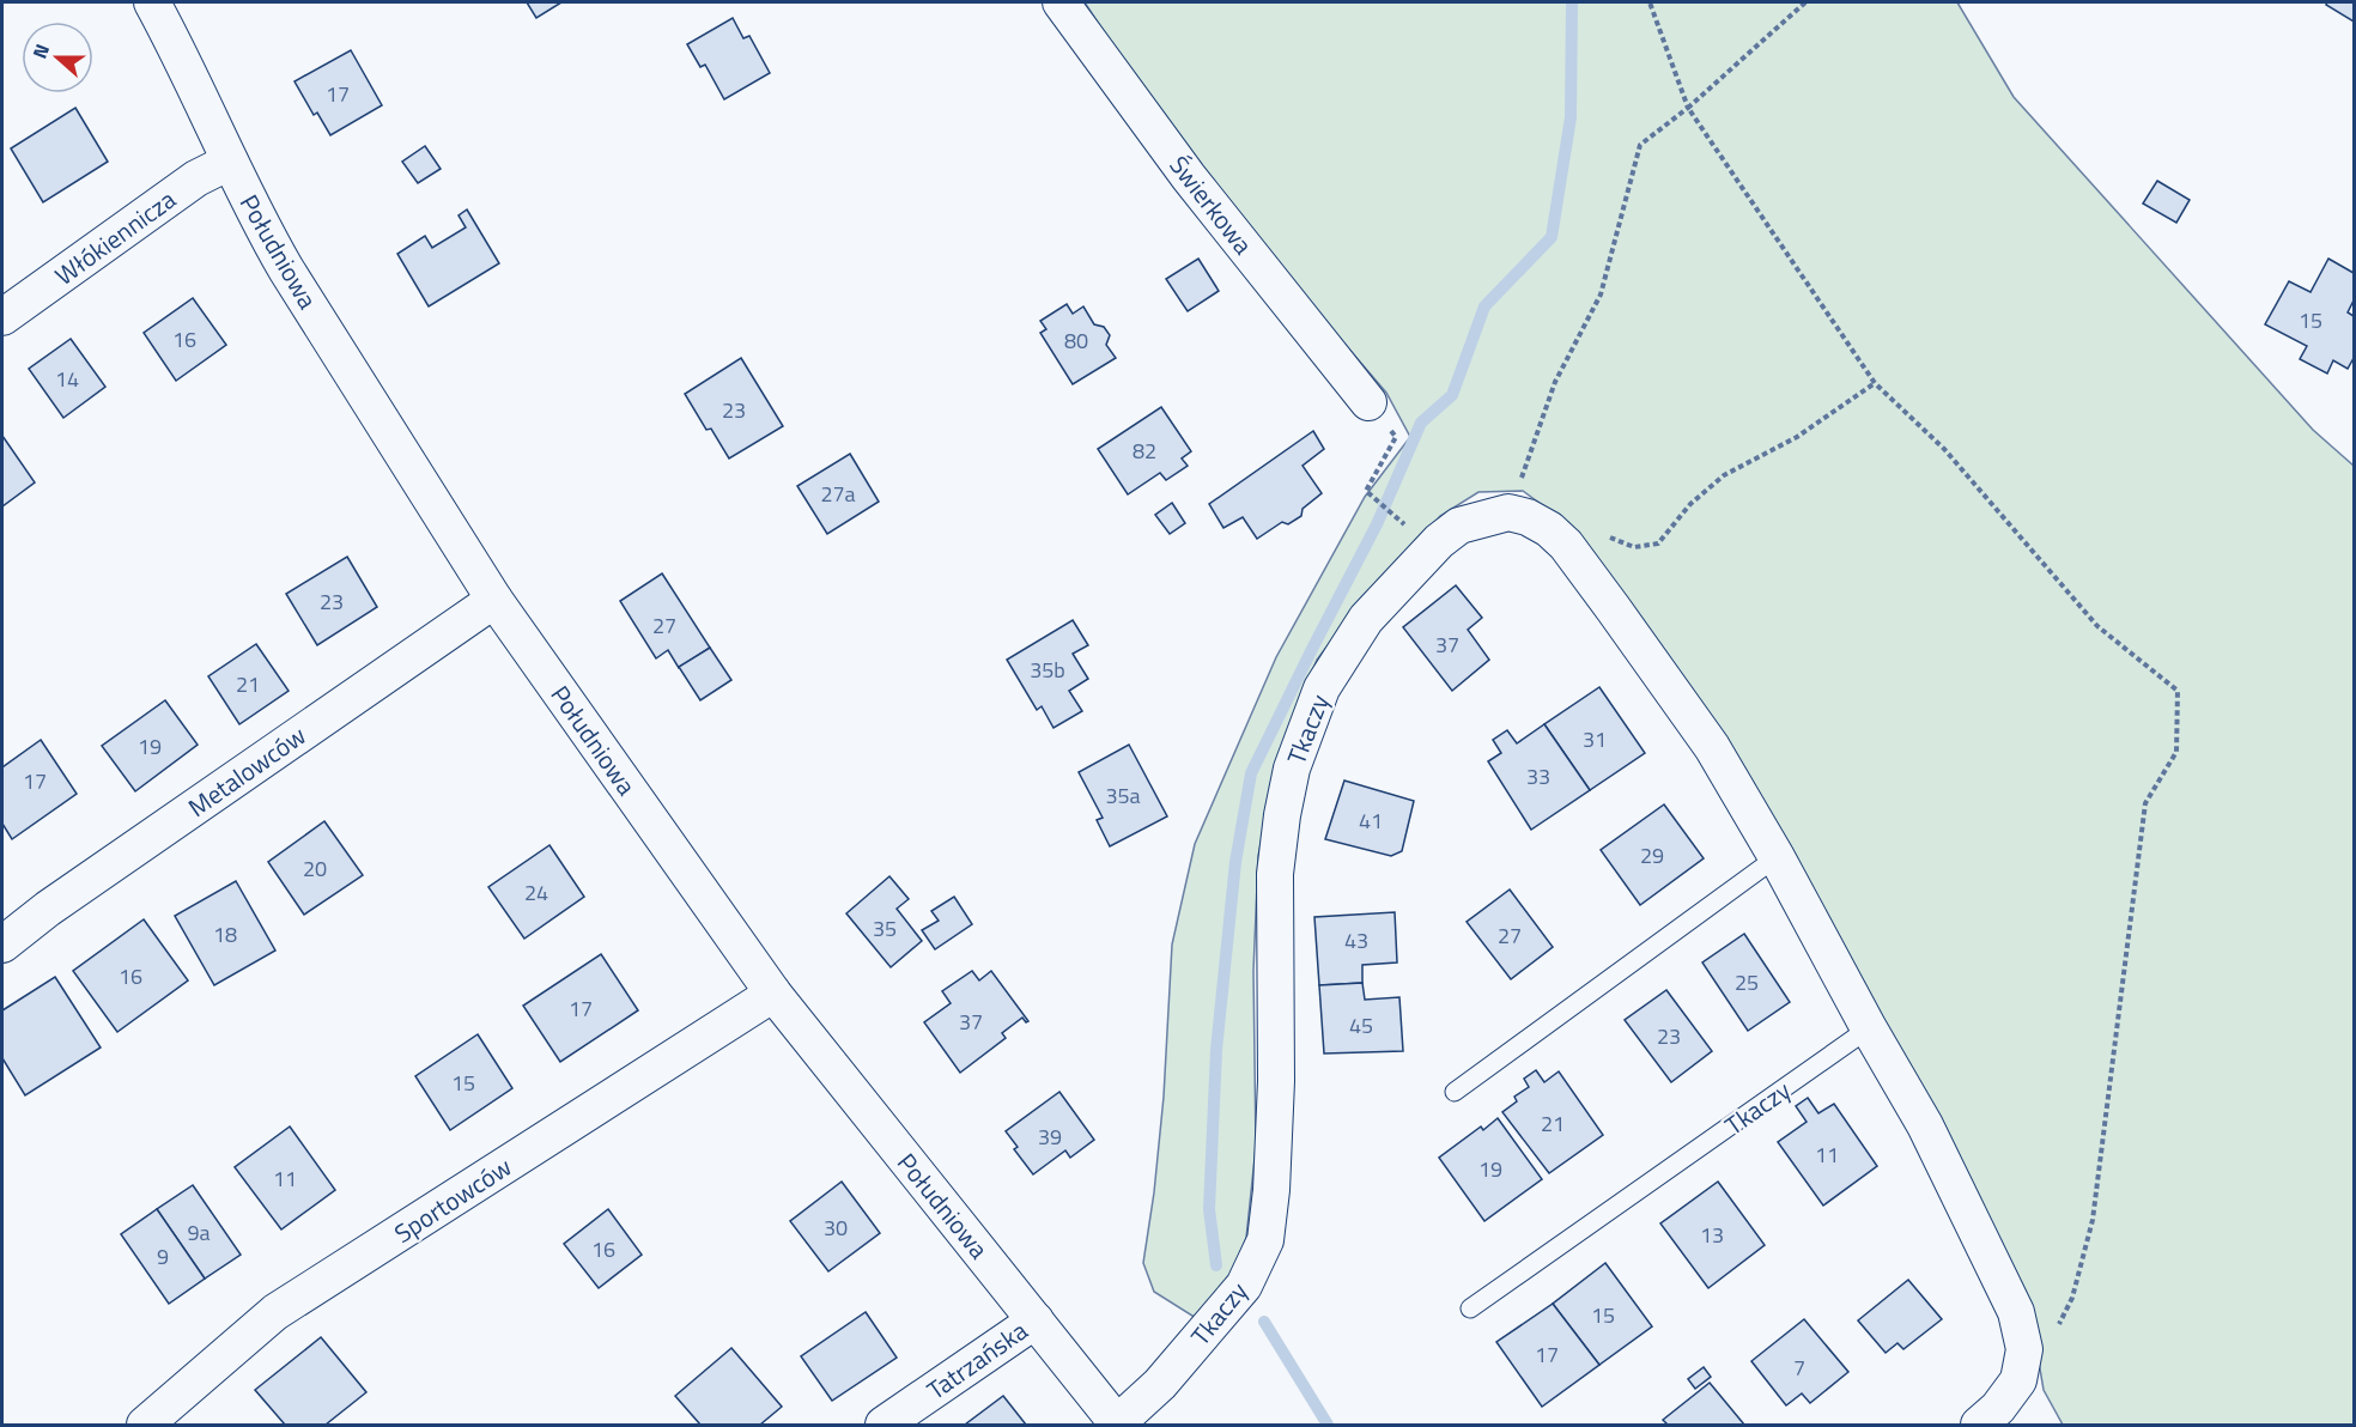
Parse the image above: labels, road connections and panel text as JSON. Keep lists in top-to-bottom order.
{
  "streets": {
    "street": [
      "Świerkowa",
      "Włókiennicza",
      "Południowa",
      "Tkaczy",
      "Metalowców",
      "Sportowców",
      "Tatrzańska"
    ]
  },
  "crossings": [
    ["Włókiennicza", "Południowa"],
    ["Południowa", "Tkaczy"],
    ["Południowa", "Metalowców"],
    ["Południowa", "Sportowców"],
    ["Południowa", "Tatrzańska"]
  ],
  "house_numbers": [
    "17",
    "15",
    "16",
    "80",
    "14",
    "23",
    "82",
    "27a",
    "23",
    "27",
    "37",
    "35b",
    "21",
    "31",
    "19",
    "33",
    "17",
    "35a",
    "41",
    "29",
    "20",
    "24",
    "35",
    "18",
    "27",
    "43",
    "16",
    "25",
    "17",
    "37",
    "45",
    "23",
    "15",
    "21",
    "39",
    "11",
    "19",
    "11",
    "30",
    "9a",
    "13",
    "16",
    "9",
    "15",
    "17",
    "7"
  ],
  "north": "left"
}
